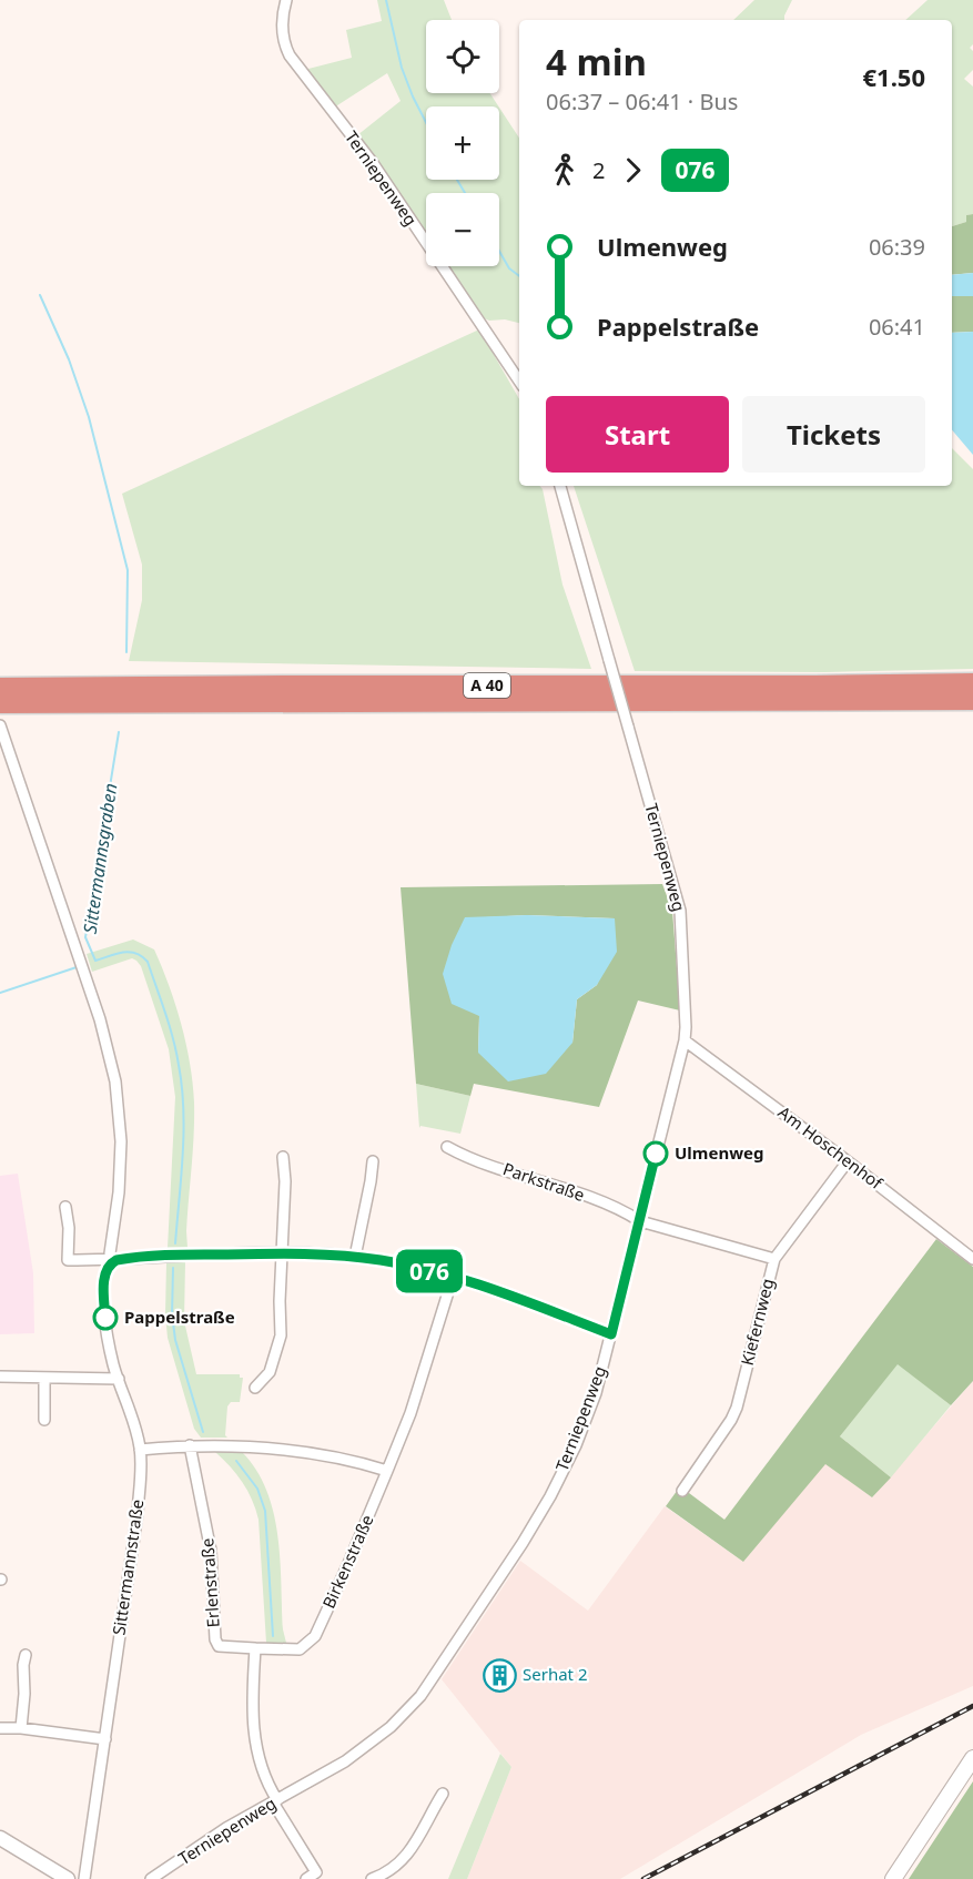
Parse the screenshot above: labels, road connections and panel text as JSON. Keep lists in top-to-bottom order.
{
  "streets": {
    "highway": ["A 40"],
    "street": [
      "Terniepenweg",
      "Am Hoschenhof",
      "Parkstraße",
      "Kiefernweg",
      "Birkenstraße",
      "Sittermannstraße",
      "Erlenstraße"
    ]
  },
  "crossings": [
    ["Terniepenweg", "Am Hoschenhof"],
    ["Terniepenweg", "Parkstraße"],
    ["Am Hoschenhof", "Kiefernweg"],
    ["Birkenstraße", "Erlenstraße"]
  ],
  "water": ["Sittermannsgraben"],
  "places": {
    "other": ["Ulmenweg", "Pappelstraße"],
    "building": ["Serhat 2"]
  },
  "lines": ["bus line 076"],
  "page": {
    "on_map": "076",
    "map_buttons": ["+", "−"],
    "heading": ["4 min", "06:37 – 06:41 · Bus", "€1.50"],
    "legs": ["2", "076"],
    "list": [
      {
        "name": "Ulmenweg",
        "value": "06:39"
      },
      {
        "name": "Pappelstraße",
        "value": "06:41"
      }
    ],
    "buttons": ["Start", "Tickets"]
  }
}
